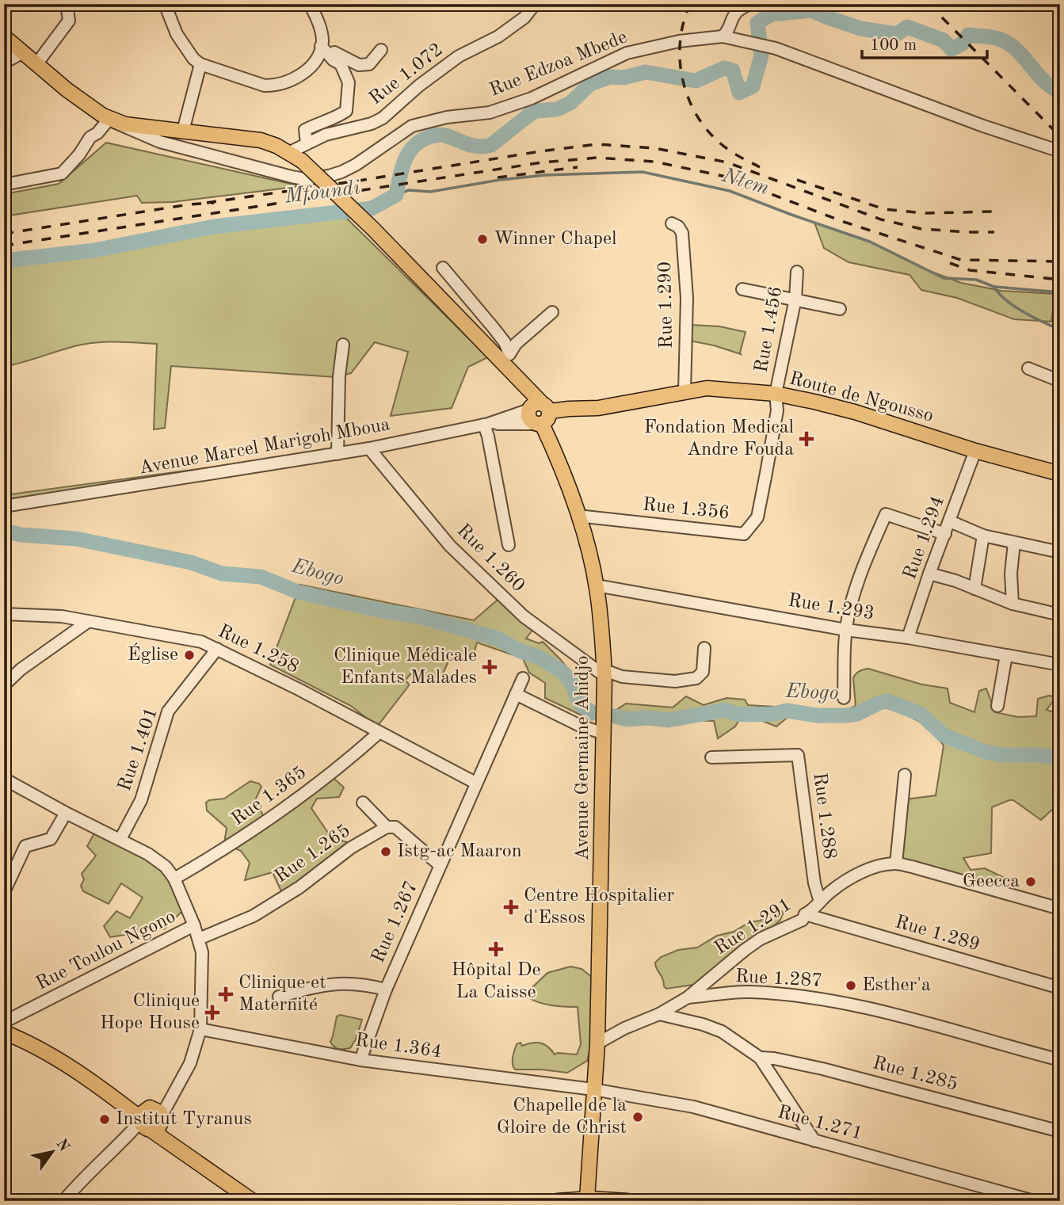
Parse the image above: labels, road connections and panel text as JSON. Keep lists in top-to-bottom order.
{
  "streets": {
    "main road": ["Route de Ngousso", "Avenue Germaine Ahidjo"],
    "street": [
      "Rue Edzoa Mbede",
      "Rue 1.072",
      "Rue 1.290",
      "Rue 1.456",
      "Avenue Marcel Marigoh Mboua",
      "Rue 1.356",
      "Rue 1.294",
      "Rue 1.260",
      "Rue 1.293",
      "Rue 1.258",
      "Rue 1.401",
      "Rue 1.365",
      "Rue 1.288",
      "Rue 1.265",
      "Rue 1.267",
      "Rue 1.291",
      "Rue 1.289",
      "Rue Toulou Ngono",
      "Rue 1.287",
      "Rue 1.364",
      "Rue 1.285",
      "Rue 1.271"
    ]
  },
  "crossings": [
    ["Rue 1.290", "Route de Ngousso"],
    ["Rue 1.456", "Route de Ngousso"],
    ["Rue 1.456", "Rue 1.356"],
    ["Route de Ngousso", "Avenue Marcel Marigoh Mboua"],
    ["Route de Ngousso", "Rue 1.356"],
    ["Route de Ngousso", "Rue 1.294"],
    ["Route de Ngousso", "Avenue Germaine Ahidjo"],
    ["Avenue Marcel Marigoh Mboua", "Rue 1.260"],
    ["Avenue Marcel Marigoh Mboua", "Avenue Germaine Ahidjo"],
    ["Rue 1.356", "Avenue Germaine Ahidjo"],
    ["Rue 1.294", "Rue 1.293"],
    ["Rue 1.260", "Avenue Germaine Ahidjo"],
    ["Rue 1.293", "Avenue Germaine Ahidjo"],
    ["Rue 1.258", "Rue 1.401"],
    ["Rue 1.258", "Rue 1.365"],
    ["Rue 1.258", "Rue 1.267"],
    ["Avenue Germaine Ahidjo", "Rue 1.364"],
    ["Avenue Germaine Ahidjo", "Rue 1.271"],
    ["Rue 1.288", "Rue 1.291"],
    ["Rue 1.267", "Rue 1.364"],
    ["Rue 1.291", "Rue 1.289"],
    ["Rue 1.291", "Rue 1.287"],
    ["Rue 1.364", "Rue 1.271"]
  ],
  "water": ["Ntem", "Mfoundi", "Ebogo"],
  "places": {
    "other": [
      "Winner Chapel",
      "Église",
      "Istg-ac Maaron",
      "Geecca",
      "Esther'a",
      "Chapelle de la Gloire de Christ",
      "Institut Tyranus"
    ],
    "health": [
      "Fondation Medical Andre Fouda",
      "Clinique Médicale Enfants Malades",
      "Centre Hospitalier d'Essos",
      "Hôpital De La Caisse",
      "Clinique et Maternité",
      "Clinique Hope House"
    ]
  },
  "scale_bar": "100 m",
  "north": "top right"
}
